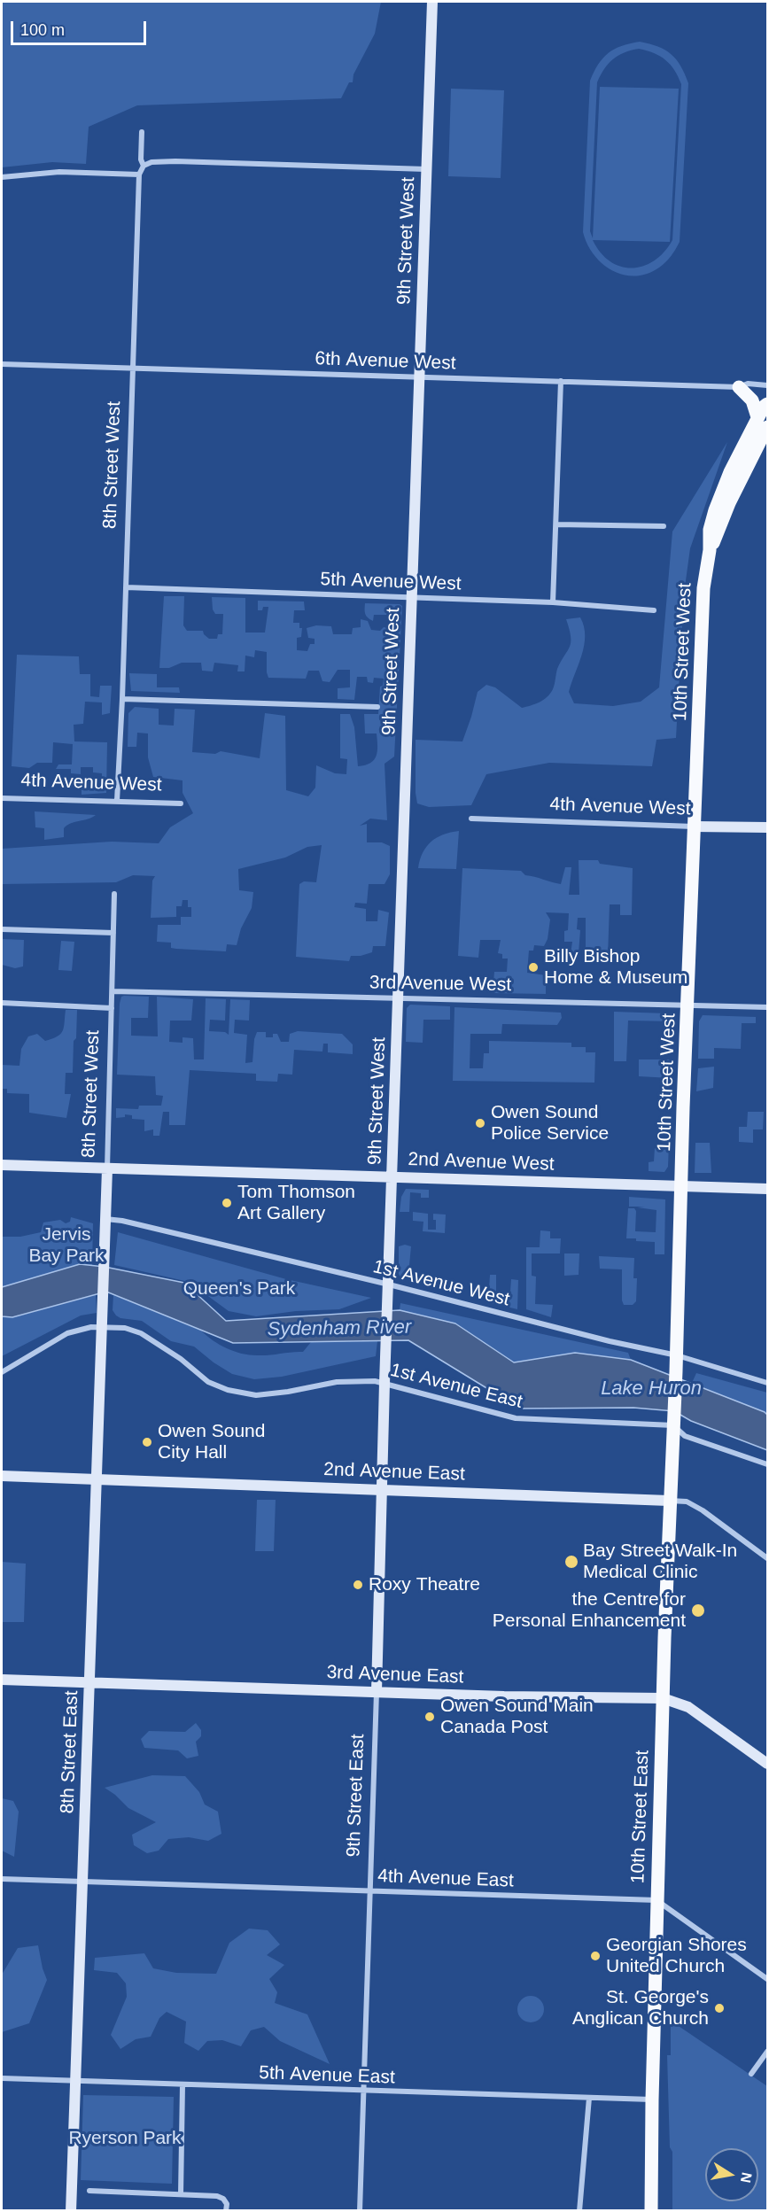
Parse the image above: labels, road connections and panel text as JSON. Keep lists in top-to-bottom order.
{
  "streets": {
    "main road": ["10th Street West", "10th Street East"],
    "street": [
      "9th Street West",
      "6th Avenue West",
      "8th Street West",
      "5th Avenue West",
      "4th Avenue West",
      "3rd Avenue West",
      "2nd Avenue West",
      "1st Avenue West",
      "1st Avenue East",
      "2nd Avenue East",
      "3rd Avenue East",
      "8th Street East",
      "9th Street East",
      "4th Avenue East",
      "5th Avenue East"
    ]
  },
  "crossings": [
    ["9th Street West", "6th Avenue West"],
    ["9th Street West", "5th Avenue West"],
    ["9th Street West", "3rd Avenue West"],
    ["9th Street West", "2nd Avenue West"],
    ["9th Street West", "1st Avenue West"],
    ["9th Street West", "1st Avenue East"],
    ["9th Street West", "9th Street East"],
    ["6th Avenue West", "8th Street West"],
    ["8th Street West", "5th Avenue West"],
    ["8th Street West", "4th Avenue West"],
    ["8th Street West", "3rd Avenue West"],
    ["8th Street West", "2nd Avenue West"],
    ["8th Street West", "1st Avenue West"],
    ["8th Street West", "8th Street East"],
    ["10th Street West", "4th Avenue West"],
    ["10th Street West", "3rd Avenue West"],
    ["10th Street West", "2nd Avenue West"],
    ["10th Street West", "1st Avenue West"],
    ["10th Street West", "1st Avenue East"],
    ["10th Street West", "10th Street East"],
    ["1st Avenue East", "8th Street East"],
    ["1st Avenue East", "9th Street East"],
    ["1st Avenue East", "10th Street East"],
    ["2nd Avenue East", "8th Street East"],
    ["2nd Avenue East", "9th Street East"],
    ["2nd Avenue East", "10th Street East"],
    ["3rd Avenue East", "8th Street East"],
    ["3rd Avenue East", "9th Street East"],
    ["3rd Avenue East", "10th Street East"],
    ["8th Street East", "4th Avenue East"],
    ["8th Street East", "5th Avenue East"],
    ["9th Street East", "4th Avenue East"],
    ["9th Street East", "5th Avenue East"],
    ["10th Street East", "4th Avenue East"],
    ["10th Street East", "5th Avenue East"]
  ],
  "water": ["Sydenham River", "Lake Huron"],
  "parks": ["Jervis Bay Park", "Queen's Park", "Ryerson Park"],
  "places": [
    "Billy Bishop Home & Museum",
    "Owen Sound Police Service",
    "Tom Thomson Art Gallery",
    "Owen Sound City Hall",
    "Bay Street Walk-In Medical Clinic",
    "Roxy Theatre",
    "the Centre for Personal Enhancement",
    "Owen Sound Main Canada Post",
    "Georgian Shores United Church",
    "St. George's Anglican Church"
  ],
  "scale_bar": "100 m",
  "north": "right"
}
